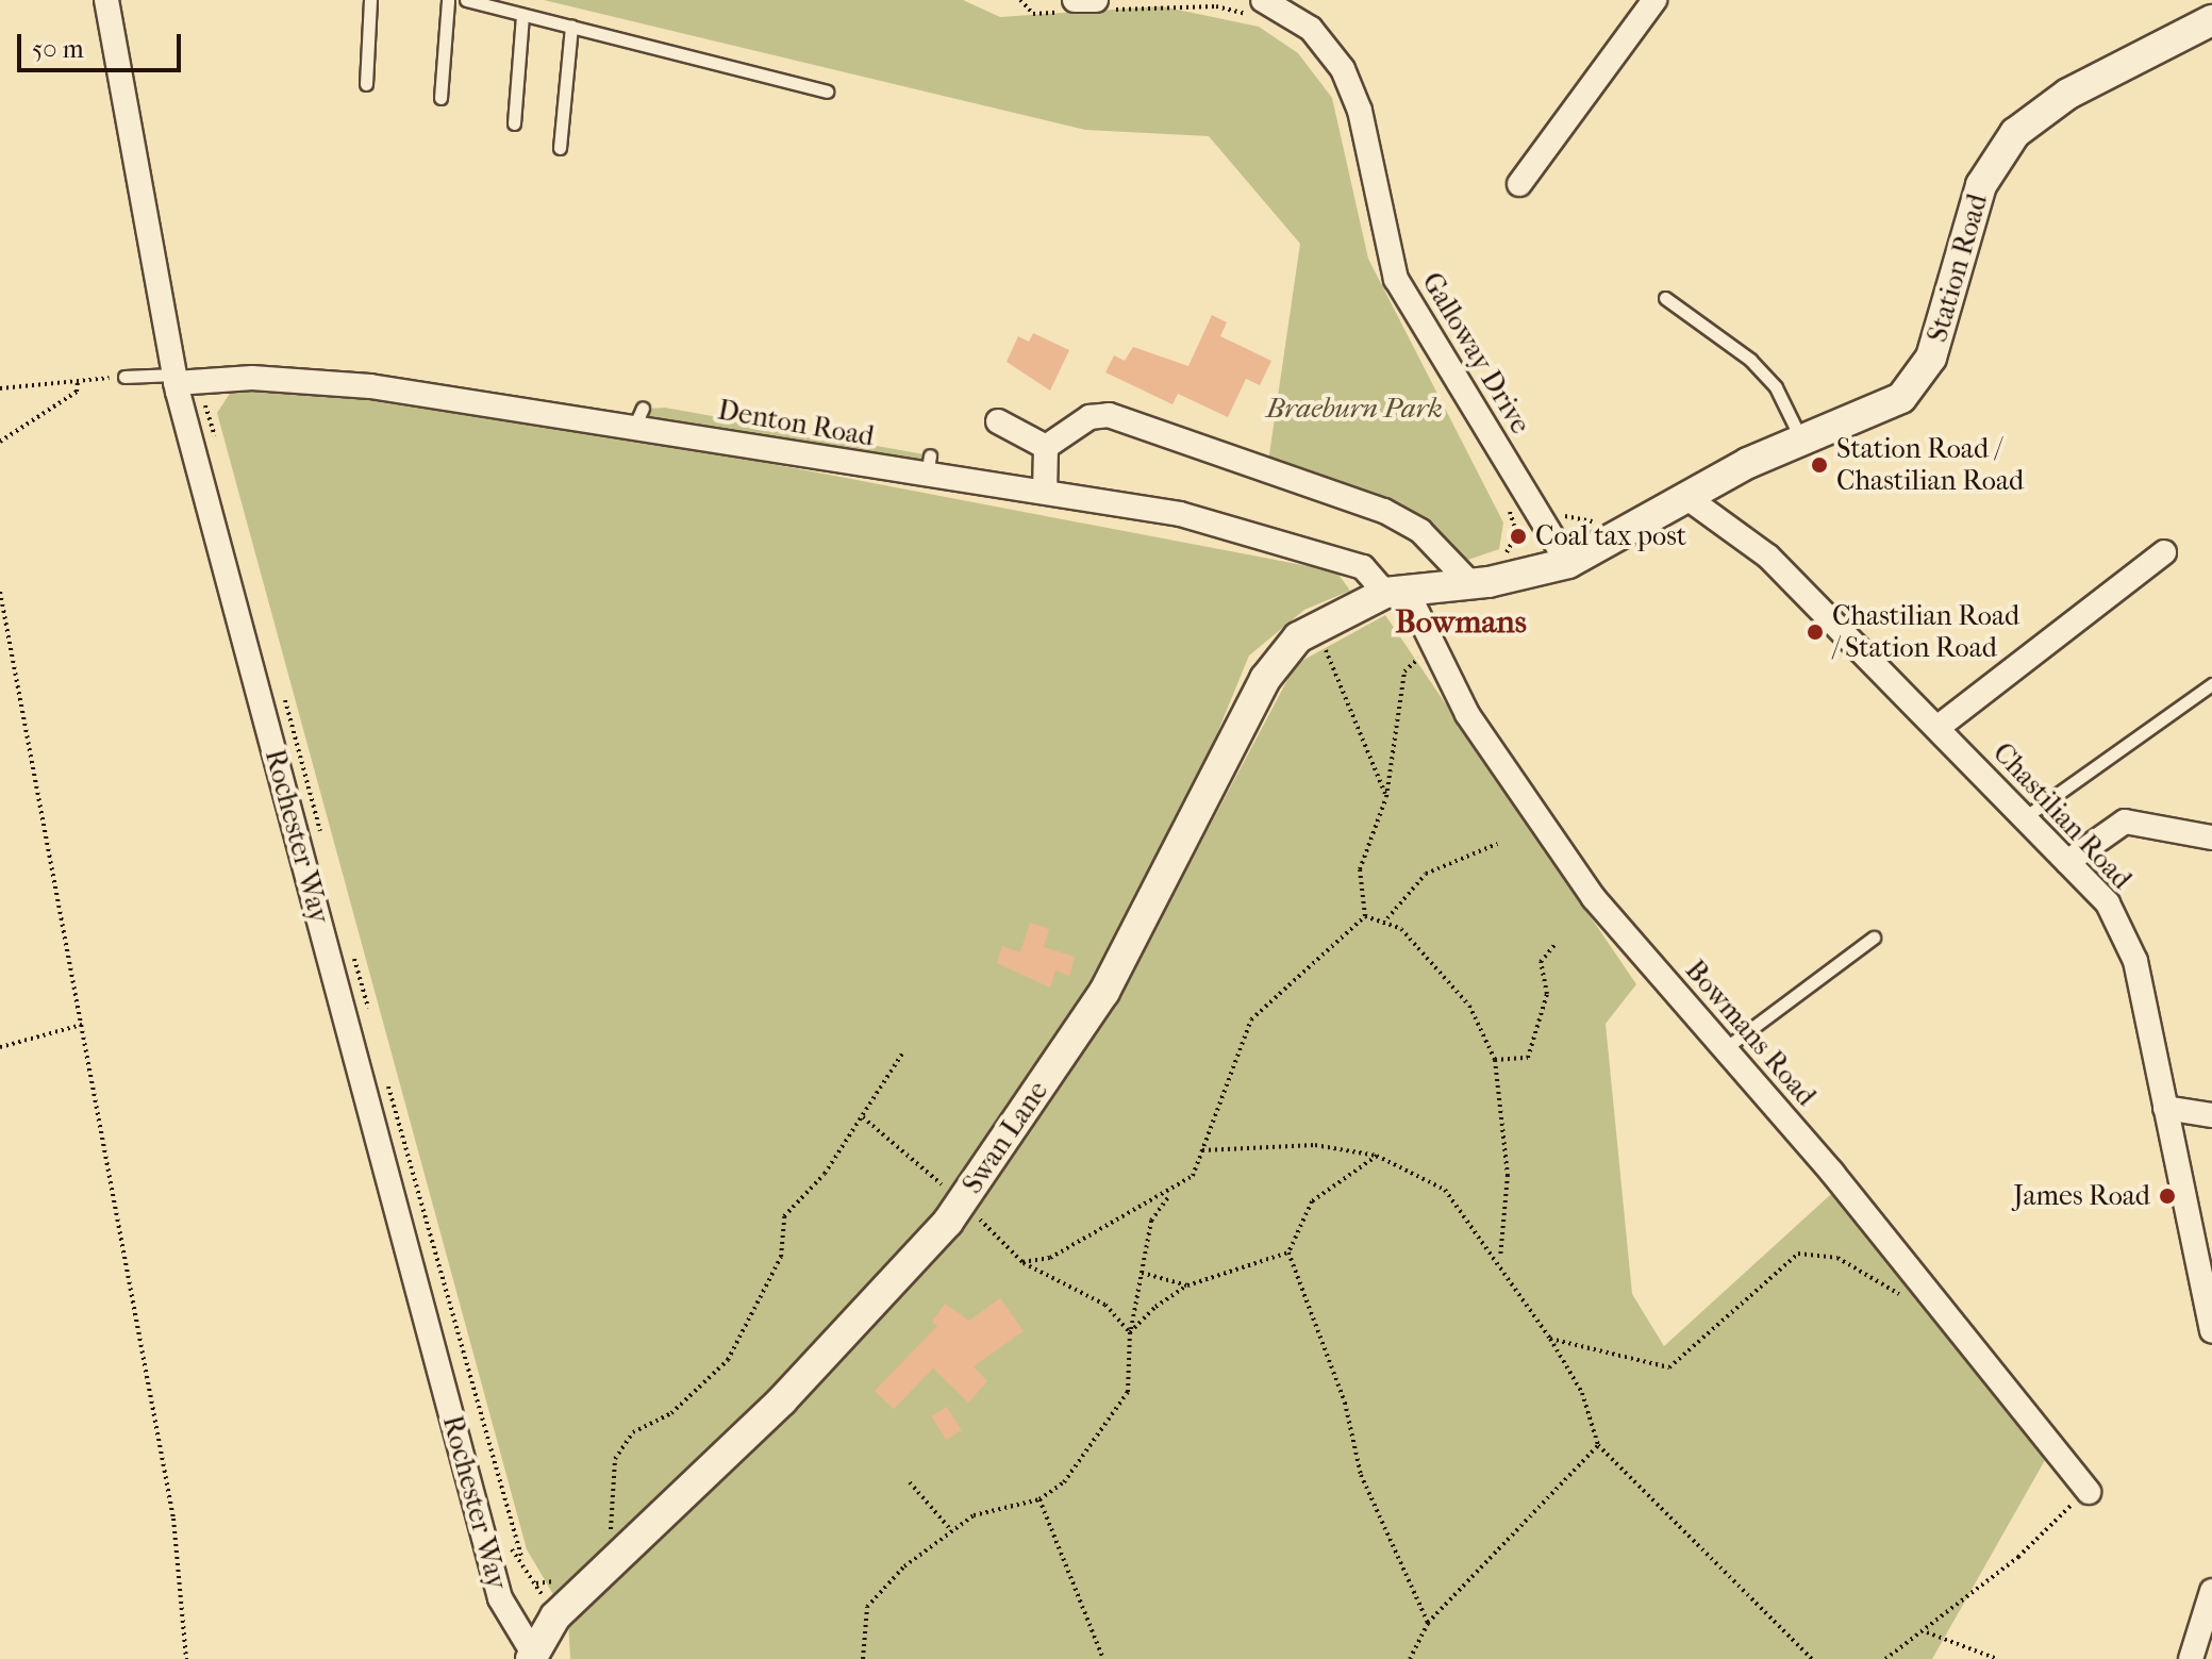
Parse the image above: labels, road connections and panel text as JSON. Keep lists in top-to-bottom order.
{
  "streets": {
    "street": [
      "Station Road",
      "Galloway Drive",
      "Denton Road",
      "Chastilian Road",
      "Rochester Way",
      "Bowmans Road",
      "Swan Lane"
    ]
  },
  "crossings": [
    ["Station Road", "Galloway Drive"],
    ["Station Road", "Denton Road"],
    ["Station Road", "Chastilian Road"],
    ["Station Road", "Bowmans Road"],
    ["Station Road", "Swan Lane"],
    ["Denton Road", "Rochester Way"],
    ["Denton Road", "Bowmans Road"],
    ["Denton Road", "Swan Lane"],
    ["Rochester Way", "Swan Lane"],
    ["Bowmans Road", "Swan Lane"]
  ],
  "districts": ["Bowmans"],
  "parks": ["Braeburn Park"],
  "places": [
    "Station Road / Chastilian Road",
    "Coal tax post",
    "Chastilian Road / Station Road",
    "James Road"
  ],
  "scale_bar": "50 m"
}
